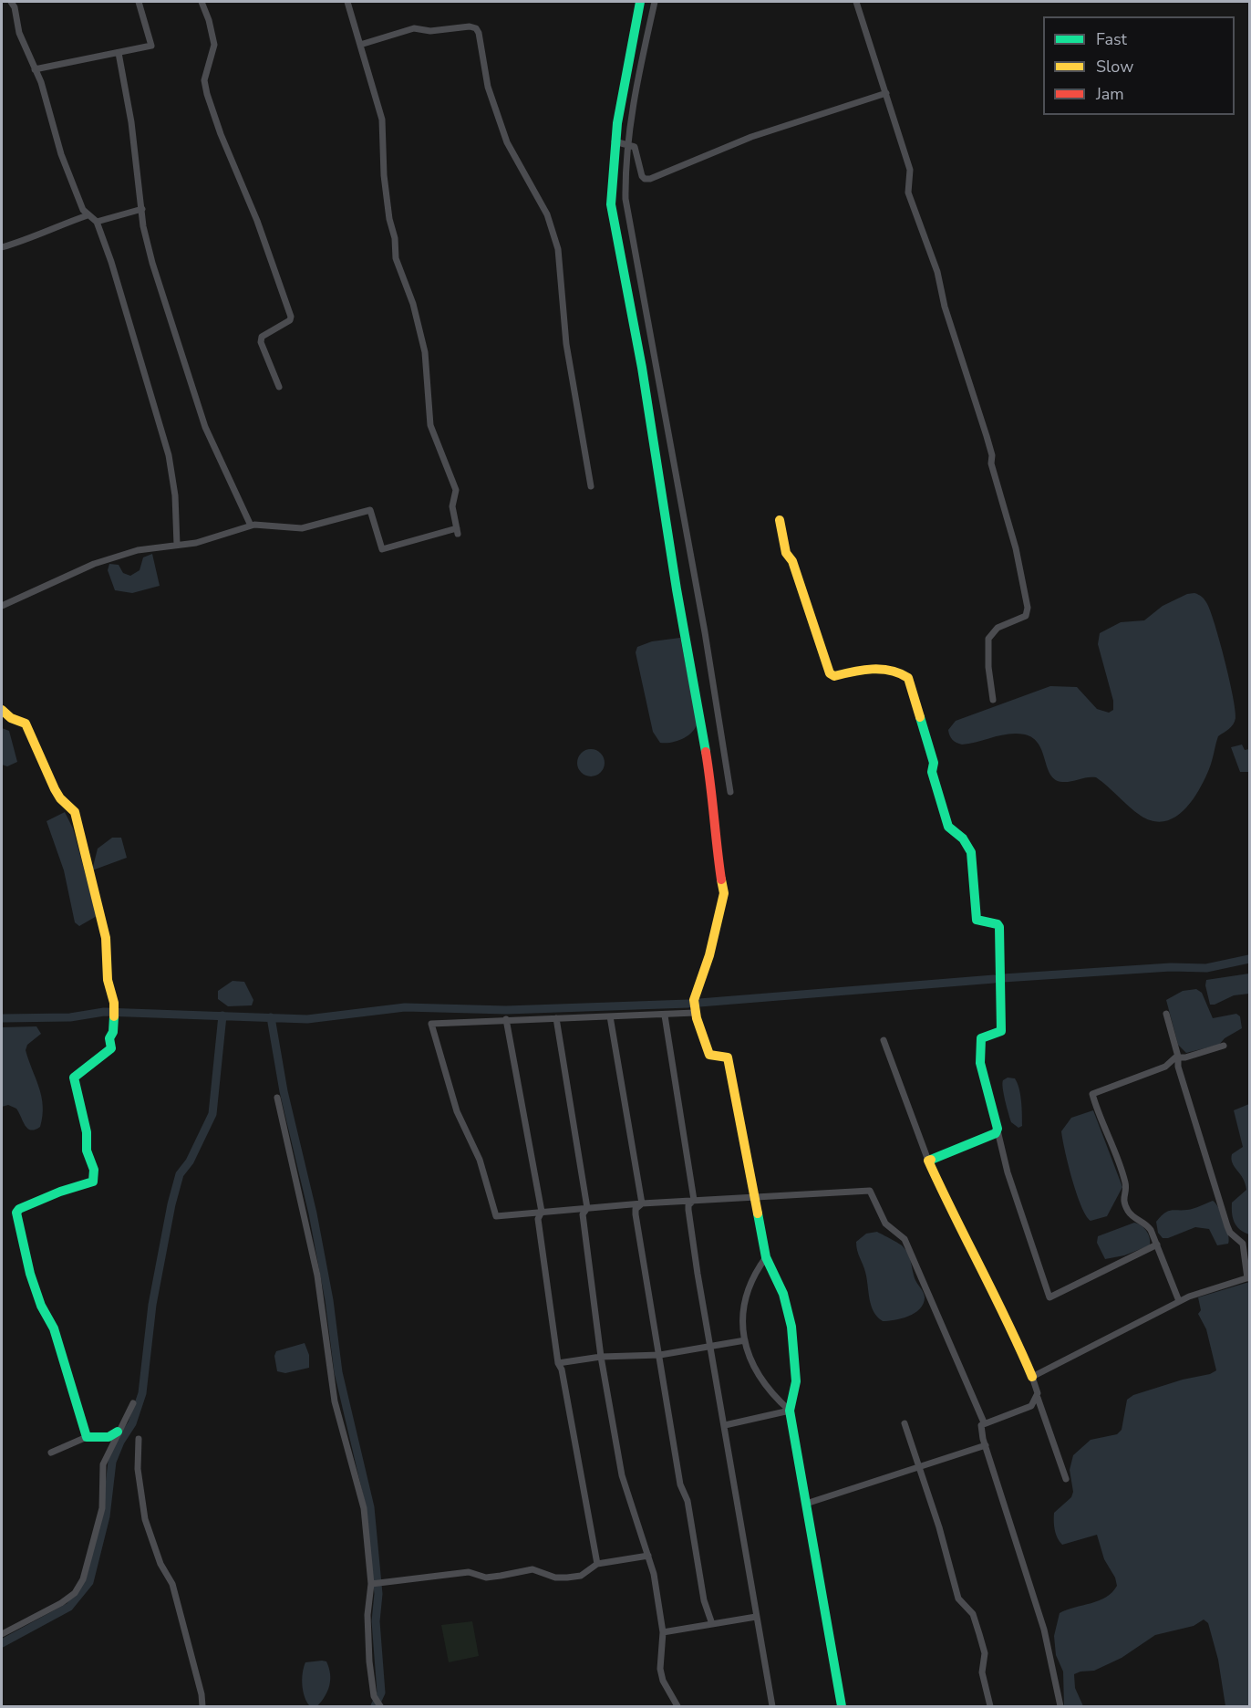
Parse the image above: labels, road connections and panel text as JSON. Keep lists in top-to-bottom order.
{
  "legend": ["Fast", "Slow", "Jam"]
}
